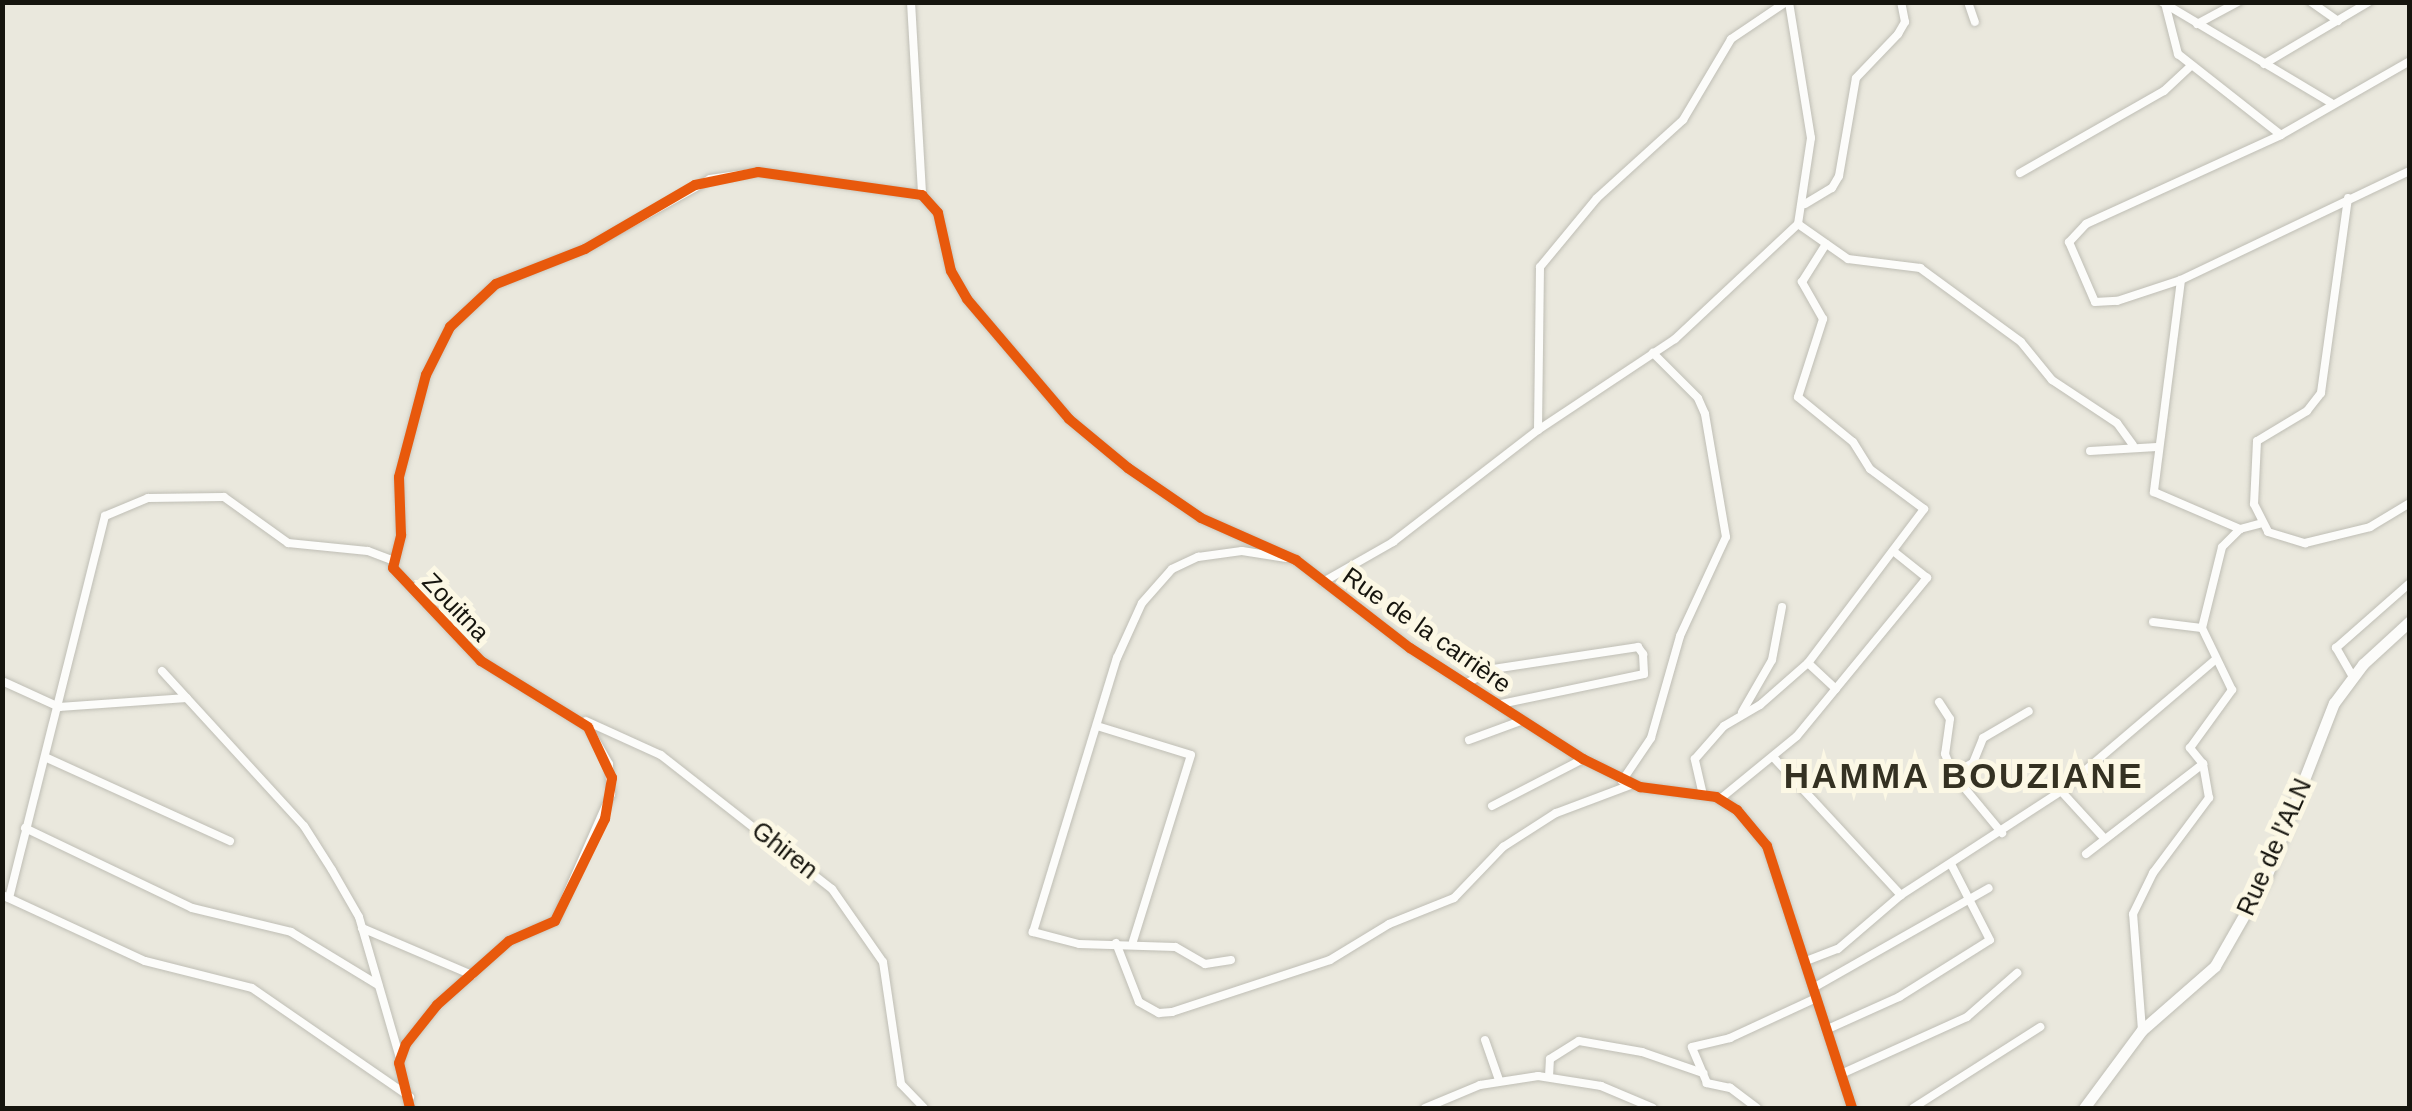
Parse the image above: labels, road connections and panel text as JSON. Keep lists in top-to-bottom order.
{
  "streets": {
    "main road": ["Rue de l'ALN"],
    "street": ["Zouitna", "Rue de la carrière", "Ghiren"]
  },
  "crossings": [
    ["Zouitna", "Rue de la carrière"],
    ["Zouitna", "Ghiren"]
  ],
  "districts": ["HAMMA BOUZIANE"]
}
